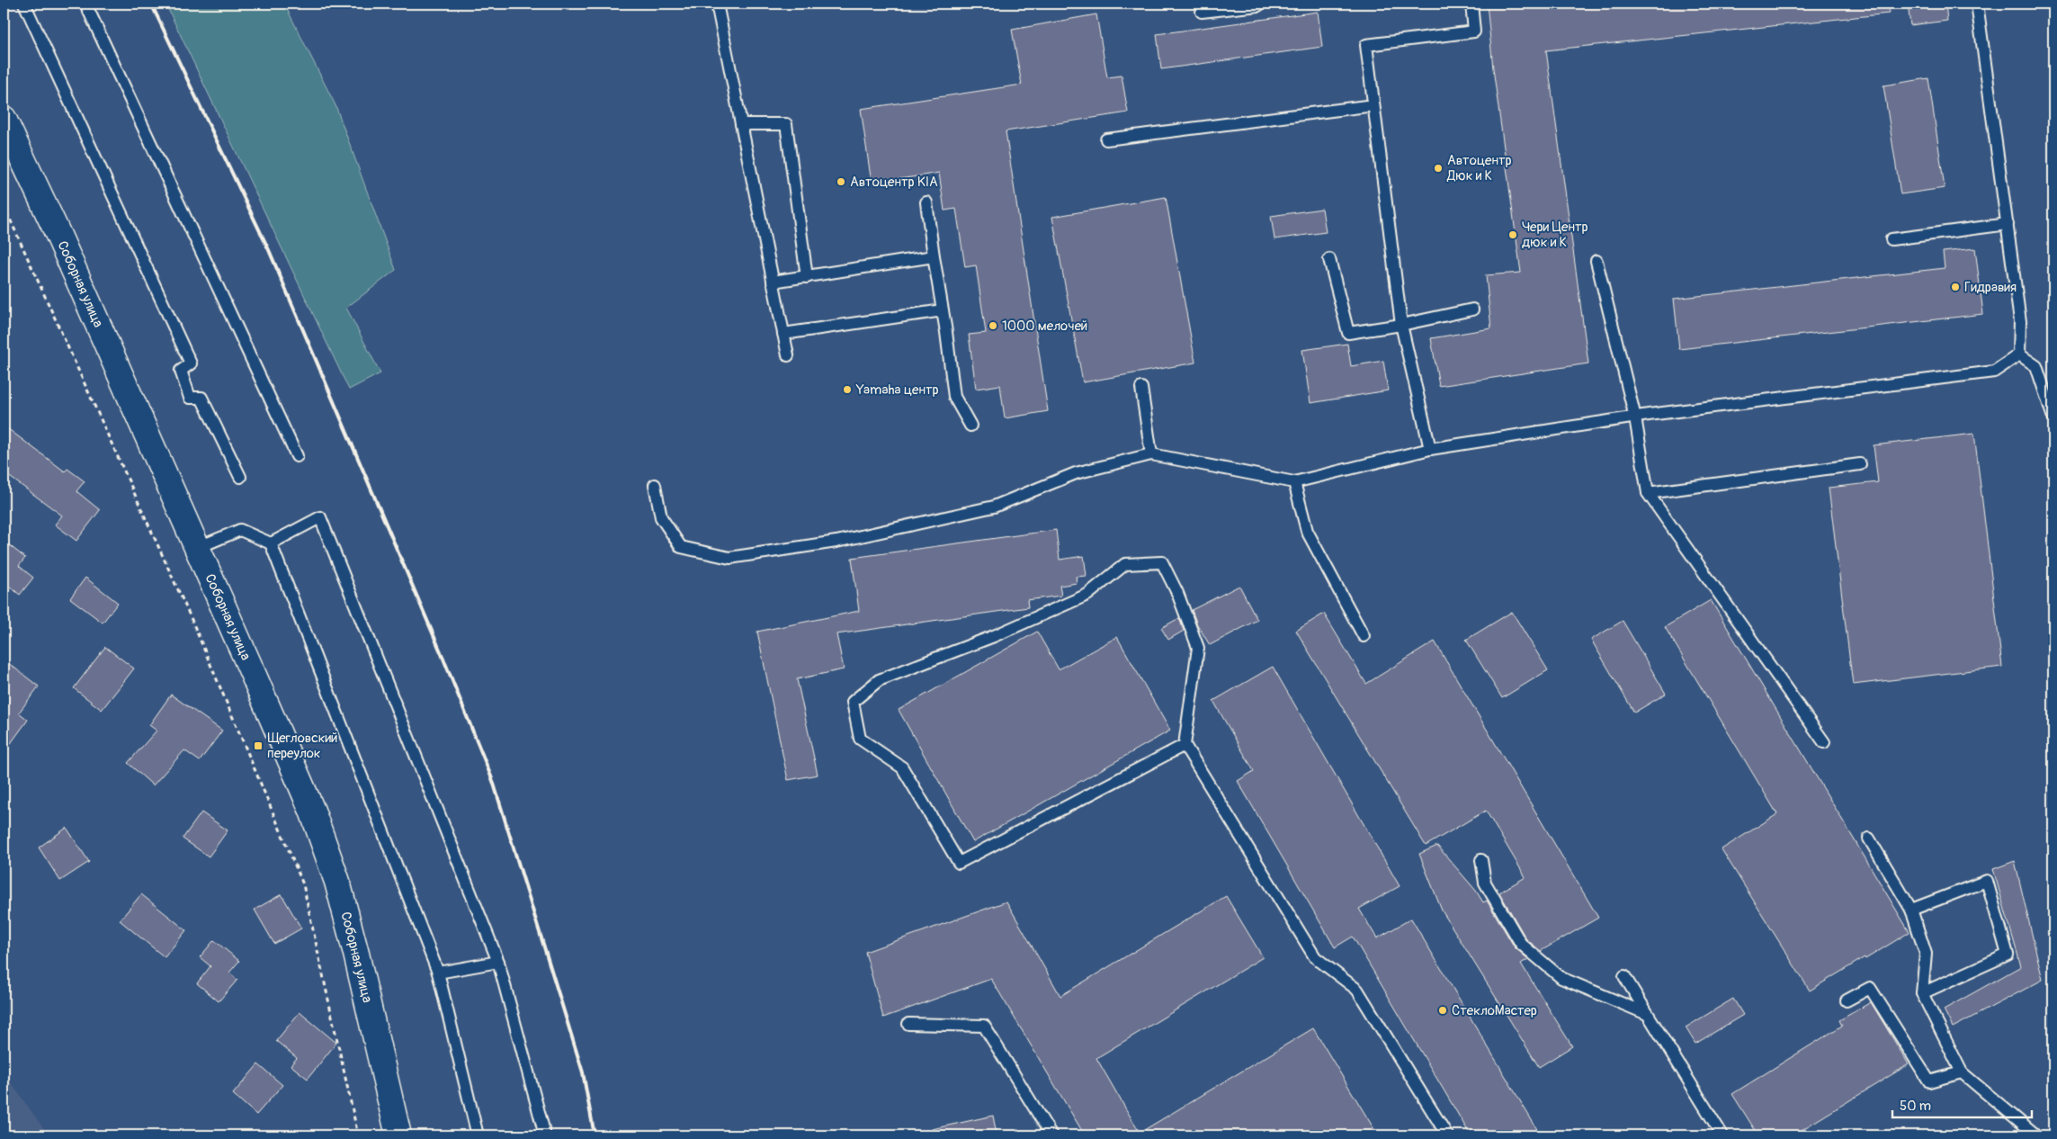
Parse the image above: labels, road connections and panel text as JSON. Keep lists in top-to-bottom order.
{
  "streets": {
    "street": ["Соборная улица"]
  },
  "places": {
    "other": [
      "Автоцентр Дюк и К",
      "Автоцентр KIA",
      "Чери Центр дюк и К",
      "Гидравия",
      "1000 мелочей",
      "Yamaha центр",
      "СтеклоМастер"
    ],
    "transit": ["Щегловский переулок"]
  },
  "scale_bar": "50 m"
}
